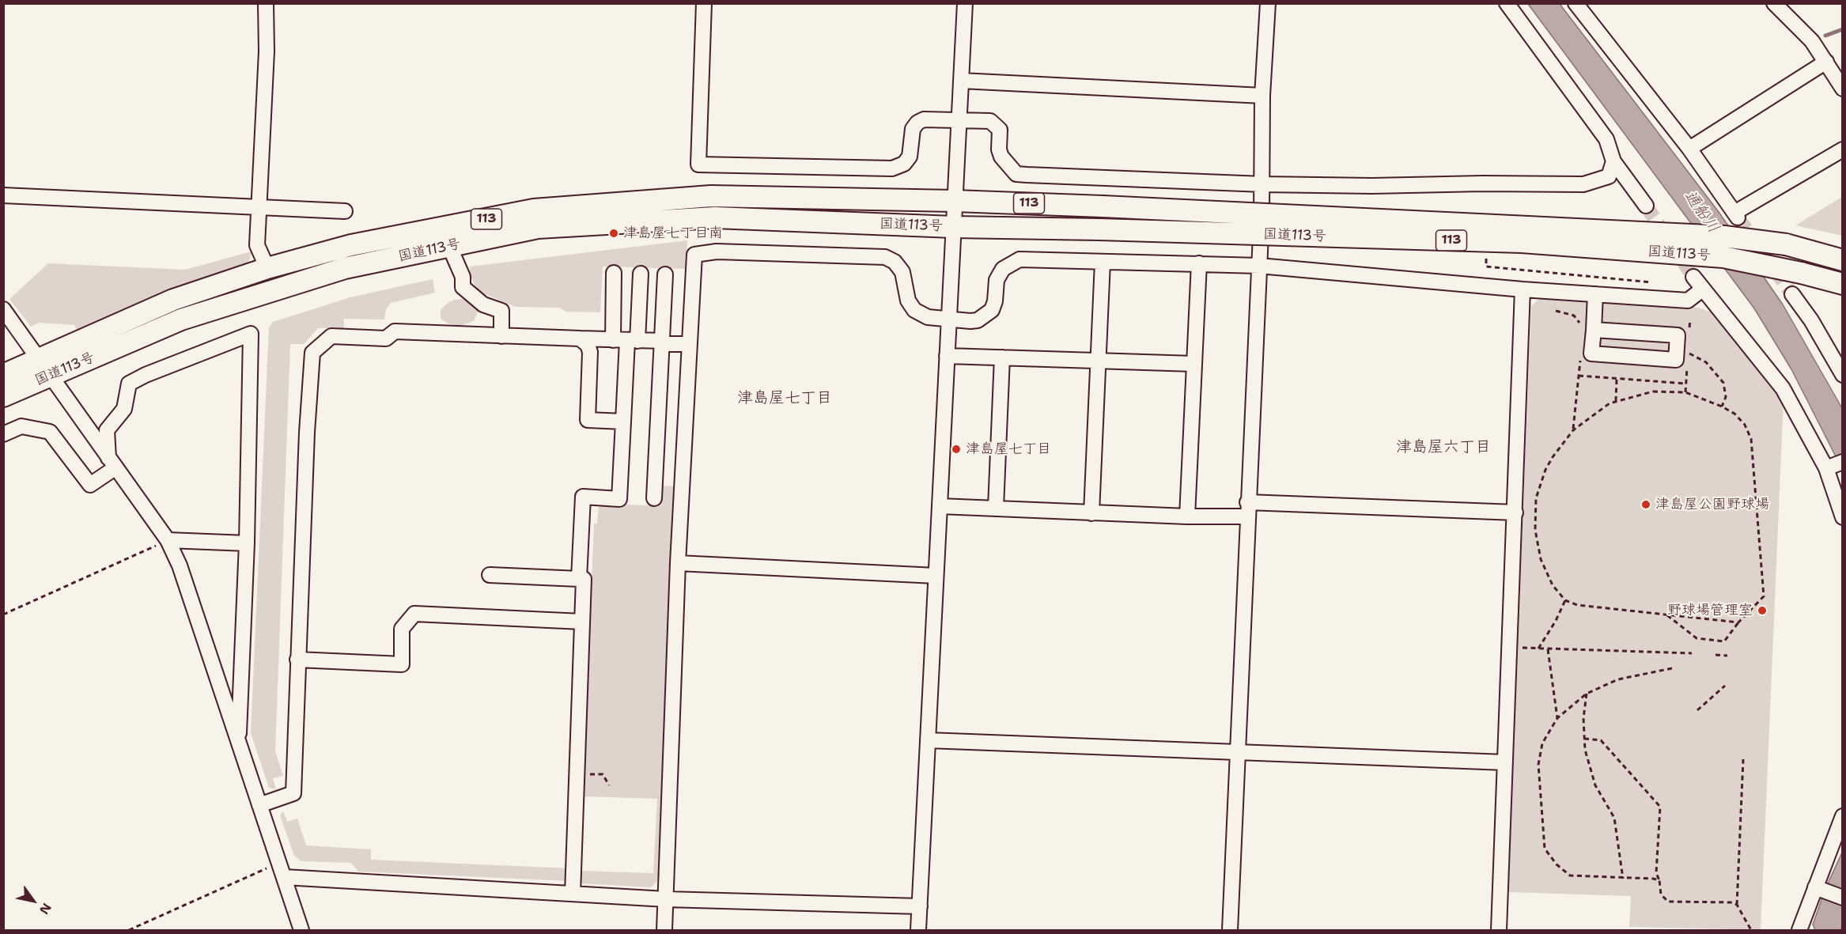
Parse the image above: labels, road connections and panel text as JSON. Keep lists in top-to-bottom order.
{
  "streets": {
    "highway": ["113", "国道113号"]
  },
  "districts": ["津島屋七丁目", "津島屋六丁目"],
  "water": ["通船川"],
  "places": [
    "津島屋七丁目南",
    "津島屋七丁目",
    "津島屋公園野球場",
    "野球場管理室"
  ],
  "north": "bottom right"
}
